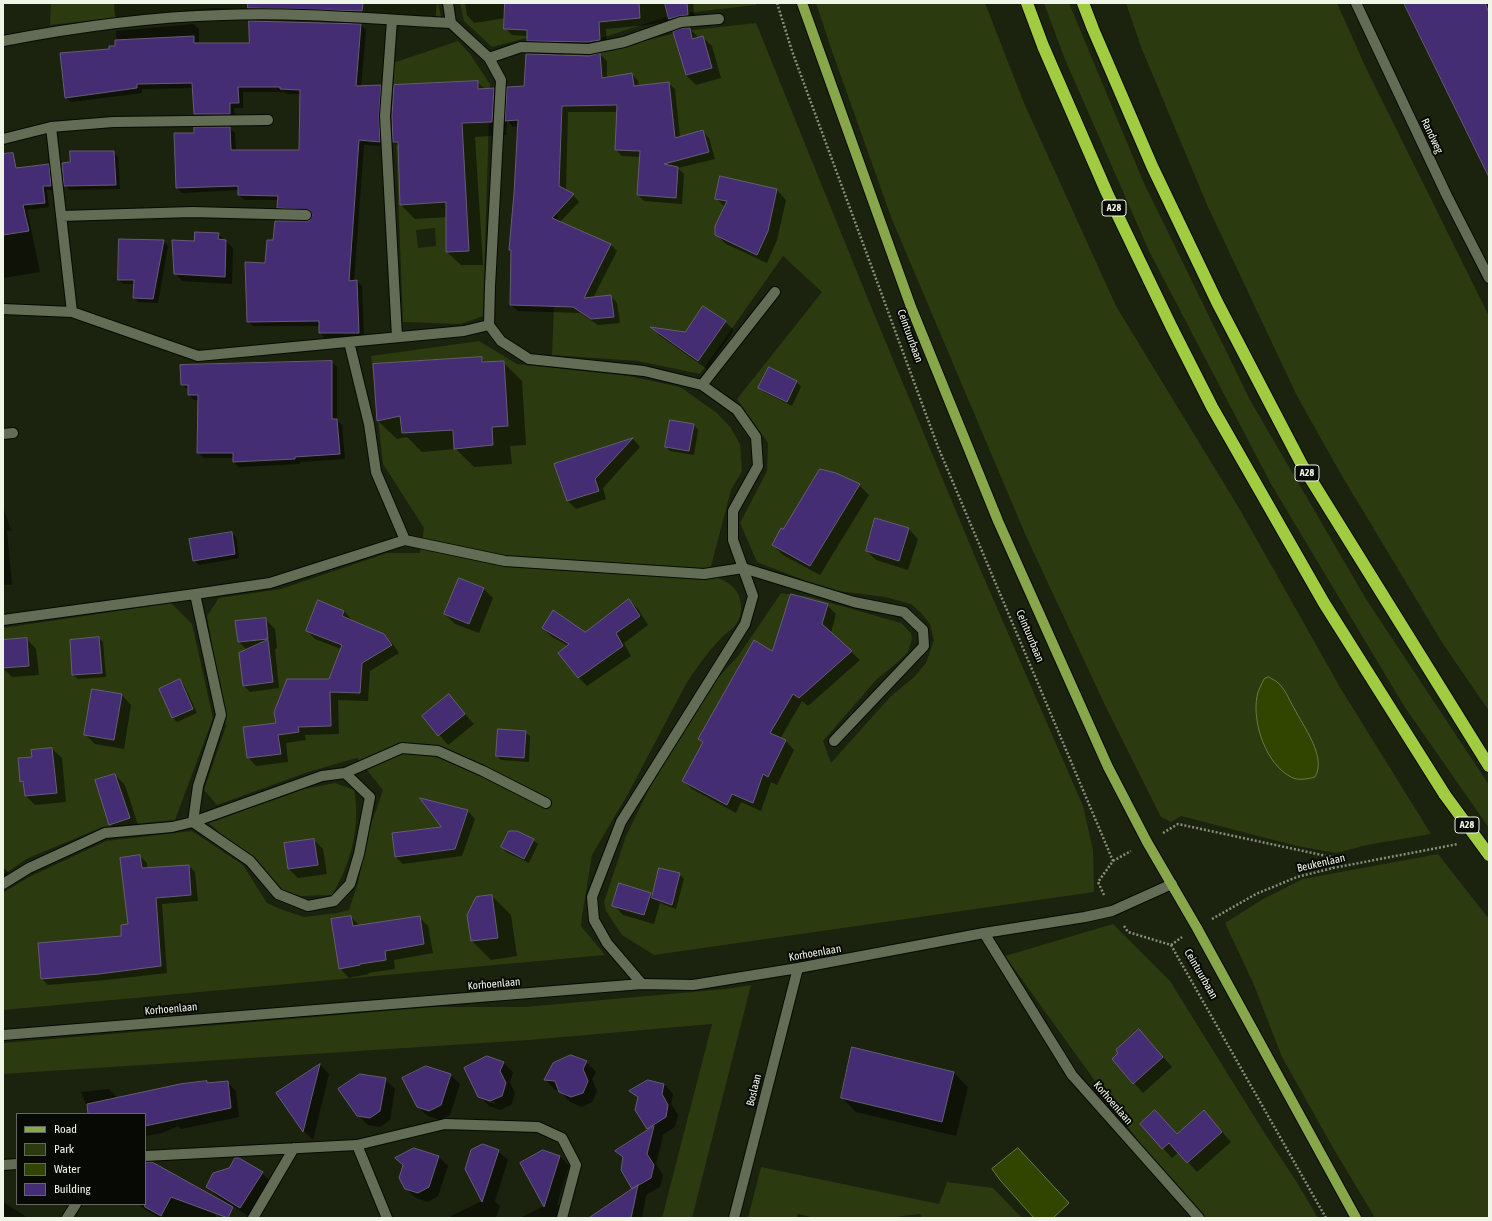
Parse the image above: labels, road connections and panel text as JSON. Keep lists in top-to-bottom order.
{
  "streets": {
    "highway": ["A28"],
    "main road": ["Ceintuurbaan"],
    "street": ["Randweg", "Korhoenlaan", "Boslaan"],
    "path": ["Beukenlaan"]
  },
  "crossings": [
    ["Ceintuurbaan", "Beukenlaan"],
    ["Ceintuurbaan", "Korhoenlaan"],
    ["Korhoenlaan", "Boslaan"]
  ],
  "legend": [
    "Road",
    "Park",
    "Water",
    "Building"
  ]
}
